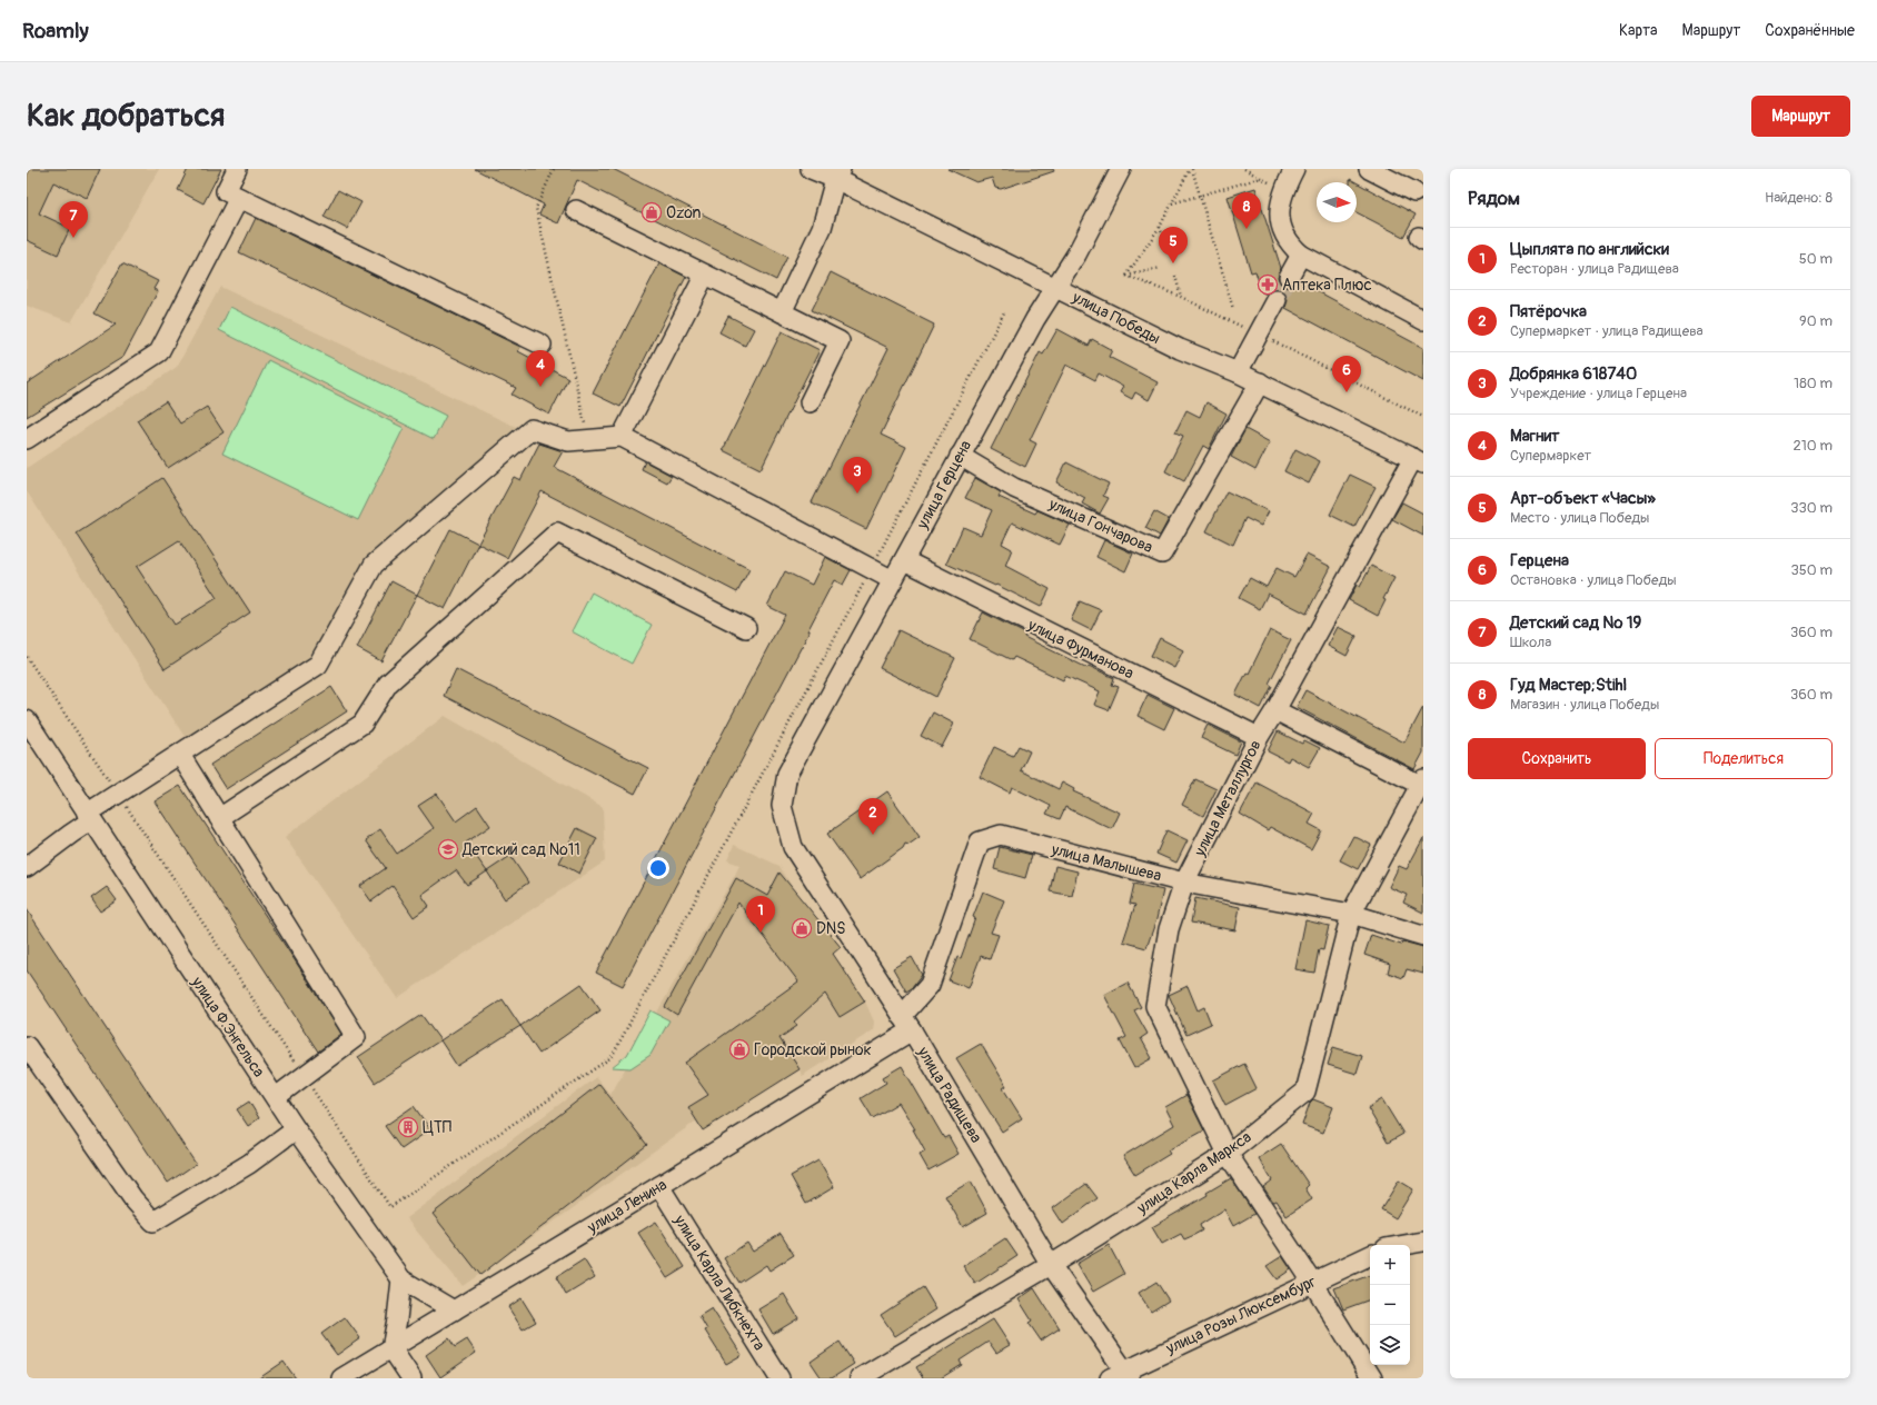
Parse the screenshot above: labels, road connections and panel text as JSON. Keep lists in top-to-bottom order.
{
  "streets": {
    "street": [
      "улица Победы",
      "улица Герцена",
      "улица Гончарова",
      "улица Фурманова",
      "улица Металлургов",
      "улица Малышева",
      "улица Ф.Энгельса",
      "улица Радищева",
      "улица Карла Маркса",
      "улица Ленина",
      "улица Карла Либкнехта",
      "улица Розы Люксембург"
    ]
  },
  "crossings": [
    ["улица Победы", "улица Герцена"],
    ["улица Победы", "улица Гончарова"],
    ["улица Победы", "улица Металлургов"],
    ["улица Герцена", "улица Гончарова"],
    ["улица Герцена", "улица Фурманова"],
    ["улица Герцена", "улица Радищева"],
    ["улица Фурманова", "улица Металлургов"],
    ["улица Металлургов", "улица Малышева"],
    ["улица Металлургов", "улица Карла Маркса"],
    ["улица Металлургов", "улица Розы Люксембург"],
    ["улица Малышева", "улица Радищева"],
    ["улица Малышева", "улица Карла Маркса"],
    ["улица Малышева", "улица Ленина"],
    ["улица Ф.Энгельса", "улица Ленина"],
    ["улица Радищева", "улица Карла Маркса"],
    ["улица Радищева", "улица Ленина"],
    ["улица Радищева", "улица Розы Люксембург"],
    ["улица Ленина", "улица Карла Либкнехта"]
  ],
  "places": {
    "shop": ["Ozon", "DNS", "Городской рынок"],
    "pharmacy": ["Аптека Плюс"],
    "school or university": ["Детский сад №11"],
    "building": ["ЦТП"]
  },
  "north": "right",
  "page": {
    "header": "Roamly",
    "nav": ["Карта", "Маршрут", "Сохранённые"],
    "buttons": [
      "Маршрут",
      ["Сохранить", "Поделиться"]
    ],
    "title": "Как добраться",
    "heading": ["Рядом", "Найдено: 8"],
    "pins": [
      "8",
      "7",
      "5",
      "4",
      "6",
      "3",
      "2",
      "1"
    ],
    "list": [
      {
        "mark": "1",
        "name": "Цыплята по английски",
        "note": "Ресторан · улица Радищева",
        "value": "50 m"
      },
      {
        "mark": "2",
        "name": "Пятёрочка",
        "note": "Супермаркет · улица Радищева",
        "value": "90 m"
      },
      {
        "mark": "3",
        "name": "Добрянка 618740",
        "note": "Учреждение · улица Герцена",
        "value": "180 m"
      },
      {
        "mark": "4",
        "name": "Магнит",
        "note": "Супермаркет",
        "value": "210 m"
      },
      {
        "mark": "5",
        "name": "Арт-объект «Часы»",
        "note": "Место · улица Победы",
        "value": "330 m"
      },
      {
        "mark": "6",
        "name": "Герцена",
        "note": "Остановка · улица Победы",
        "value": "350 m"
      },
      {
        "mark": "7",
        "name": "Детский сад № 19",
        "note": "Школа",
        "value": "360 m"
      },
      {
        "mark": "8",
        "name": "Гуд Мастер;Stihl",
        "note": "Магазин · улица Победы",
        "value": "360 m"
      }
    ],
    "map_buttons": ["+", "−"]
  }
}
